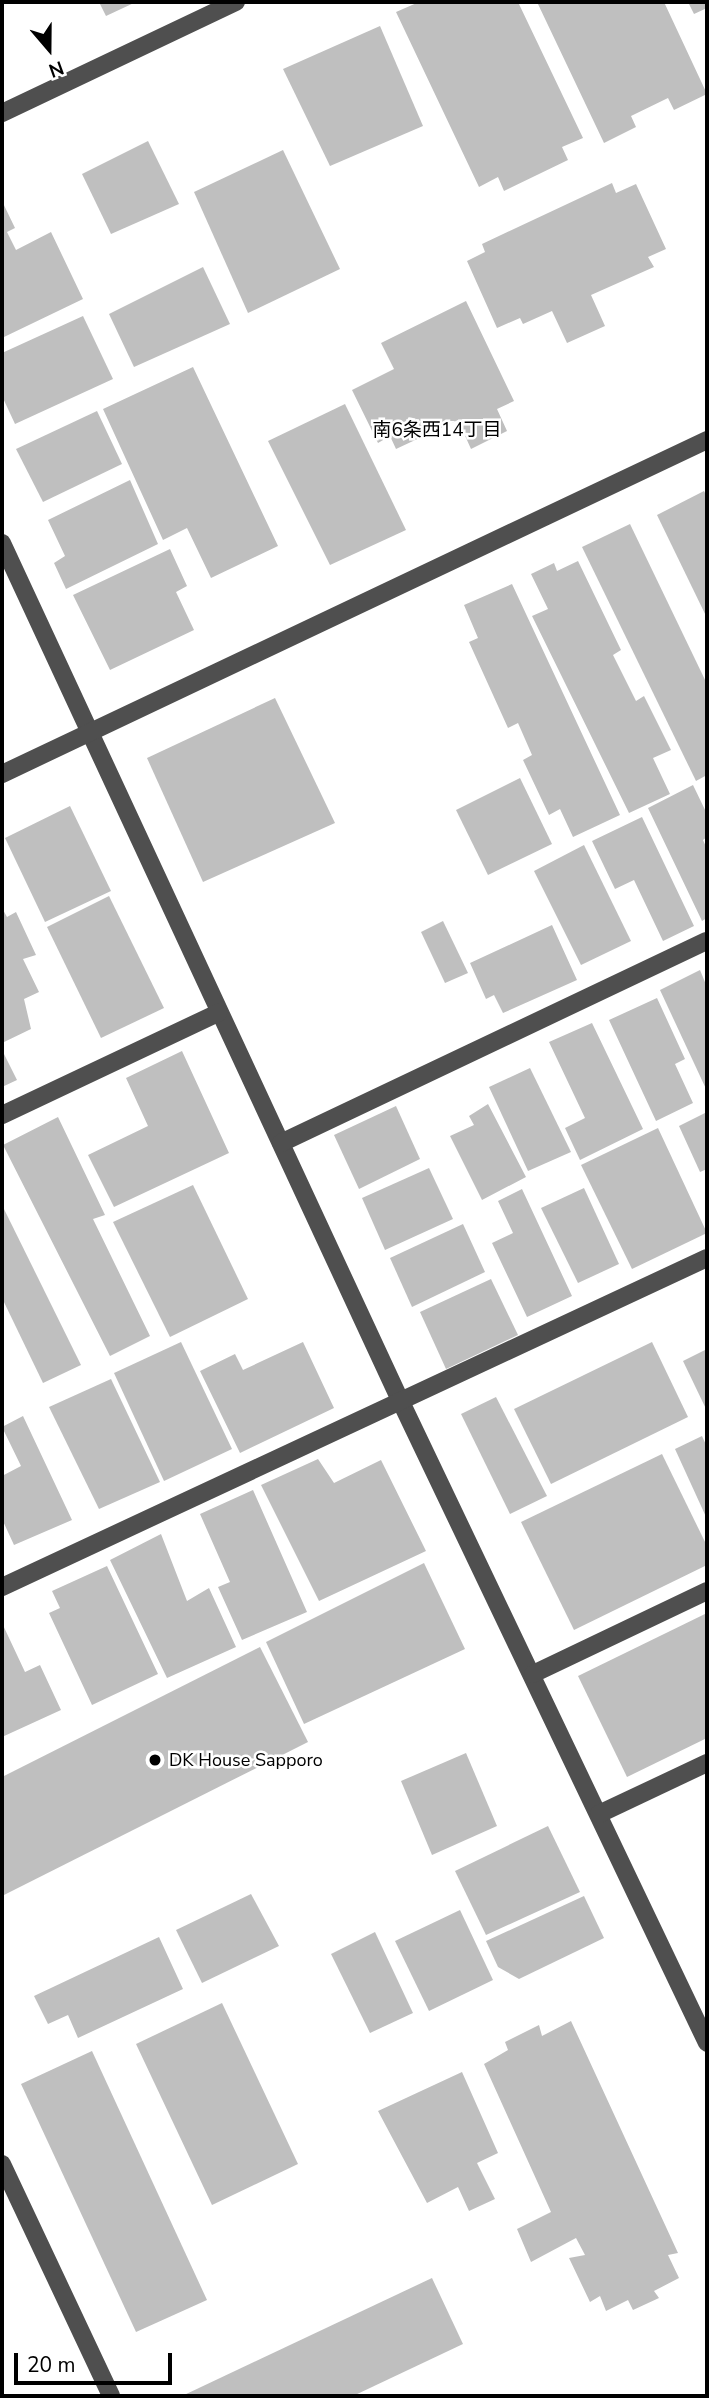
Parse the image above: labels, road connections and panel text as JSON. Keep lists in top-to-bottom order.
{
  "districts": ["南6条西14丁目"],
  "places": ["DK House Sapporo"],
  "scale_bar": "20 m",
  "north": "bottom"
}
